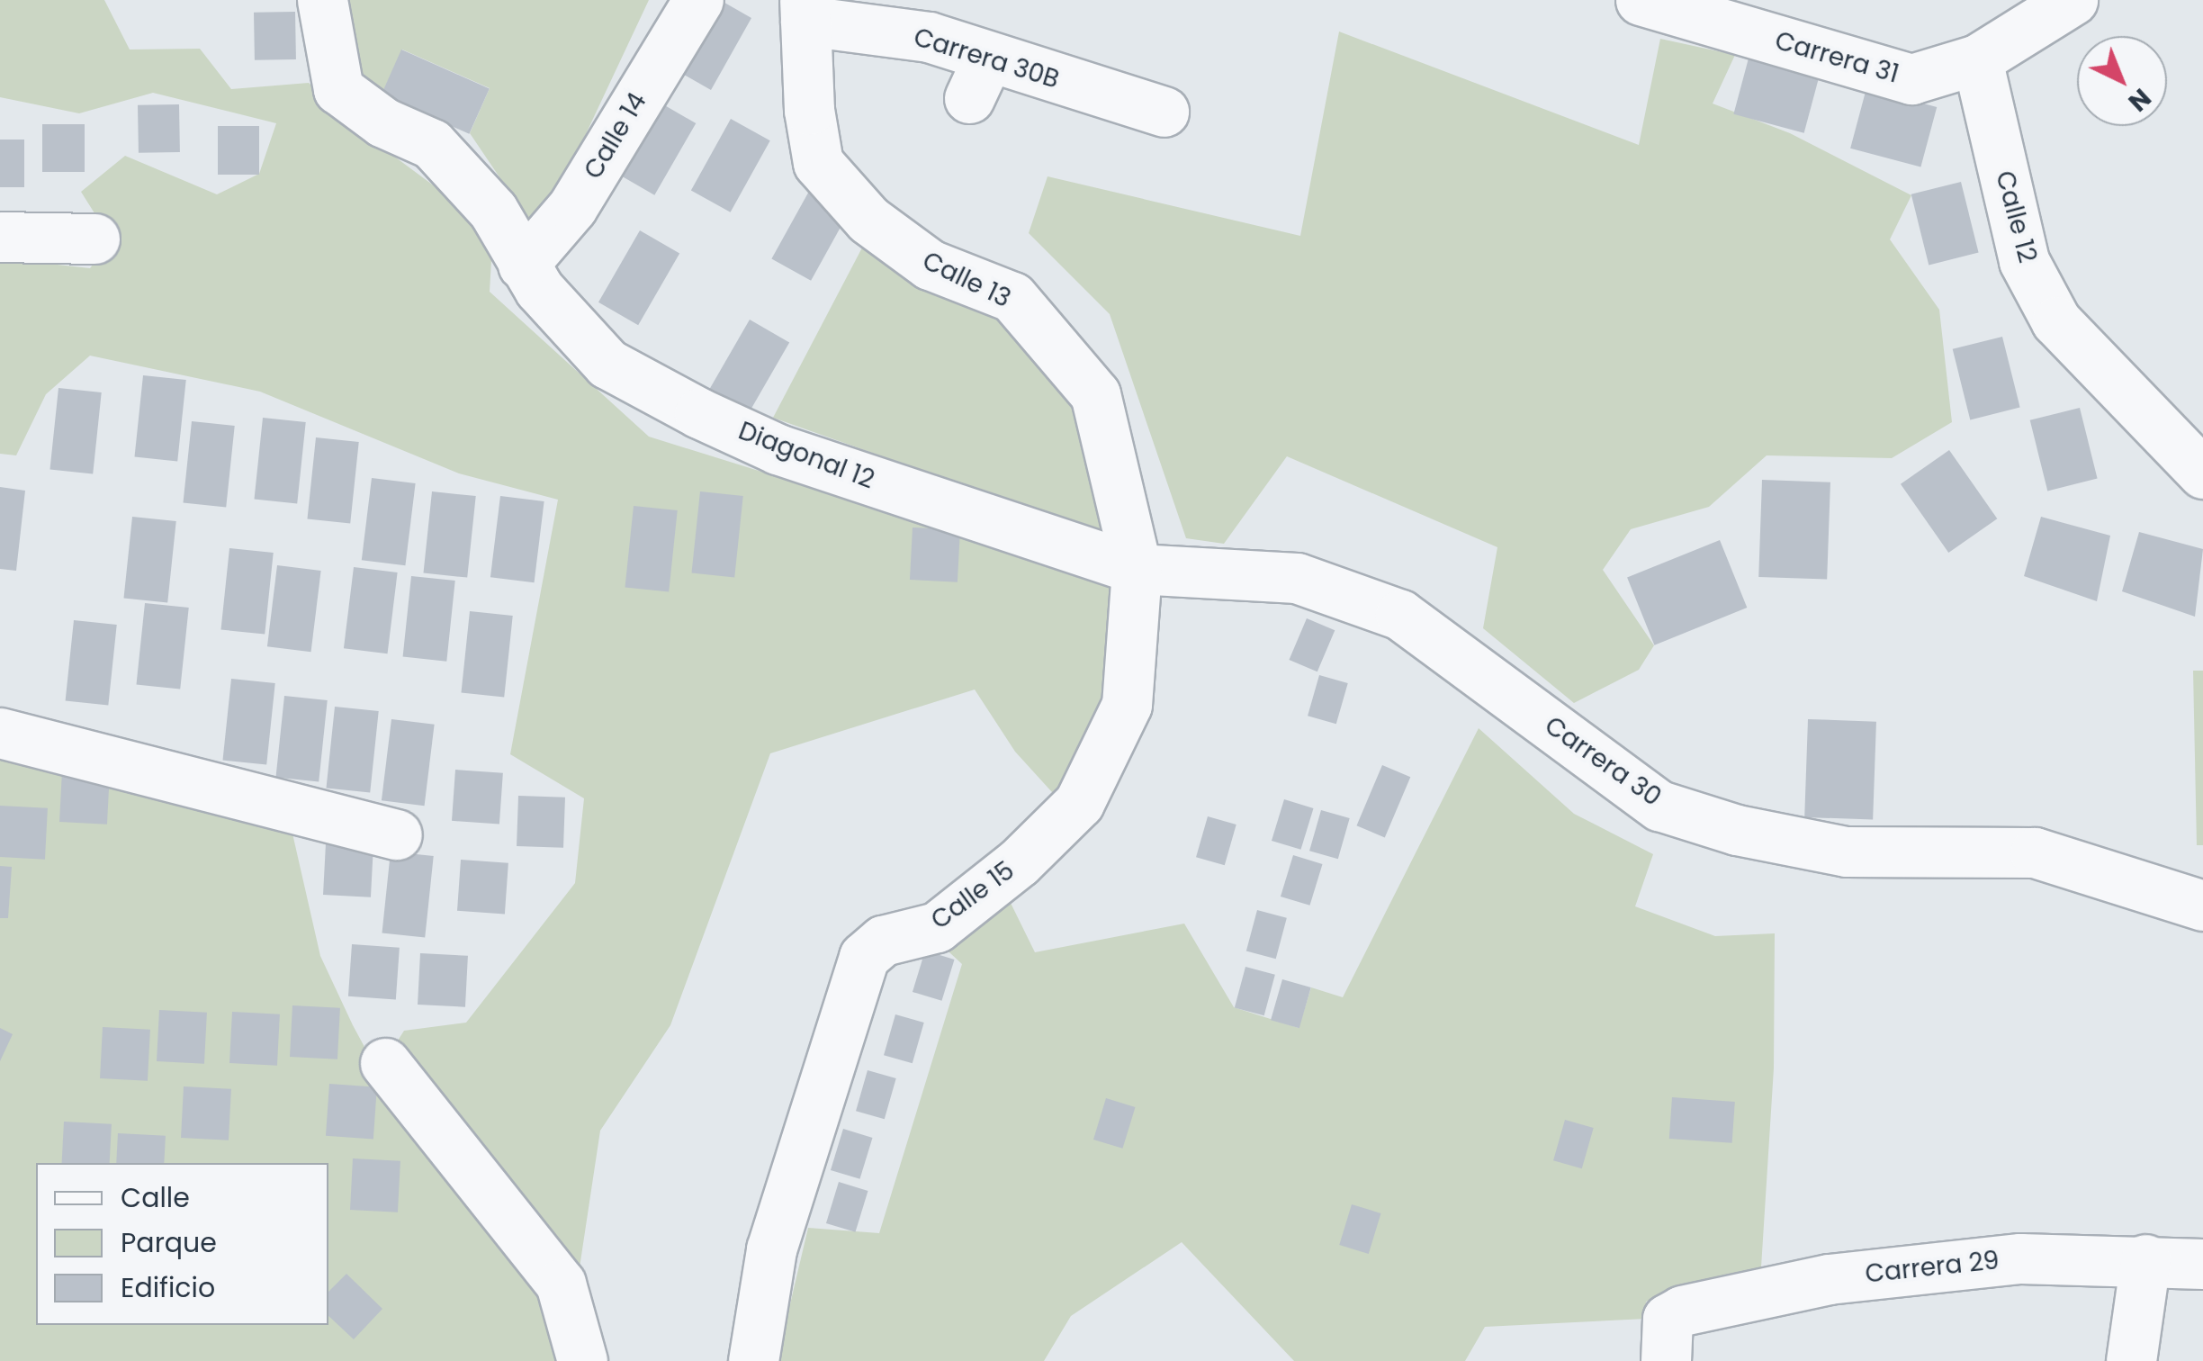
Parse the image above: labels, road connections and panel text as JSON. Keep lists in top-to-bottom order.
{
  "streets": {
    "street": [
      "Carrera 31",
      "Carrera 30B",
      "Calle 14",
      "Calle 12",
      "Calle 13",
      "Diagonal 12",
      "Carrera 30",
      "Calle 15",
      "Carrera 29"
    ]
  },
  "crossings": [
    ["Carrera 31", "Calle 12"],
    ["Carrera 30B", "Calle 13"],
    ["Calle 14", "Diagonal 12"],
    ["Calle 13", "Diagonal 12"],
    ["Calle 13", "Carrera 30"],
    ["Calle 13", "Calle 15"],
    ["Diagonal 12", "Carrera 30"],
    ["Diagonal 12", "Calle 15"],
    ["Carrera 30", "Calle 15"]
  ],
  "legend": ["Calle", "Parque", "Edificio"],
  "north": "bottom right"
}
